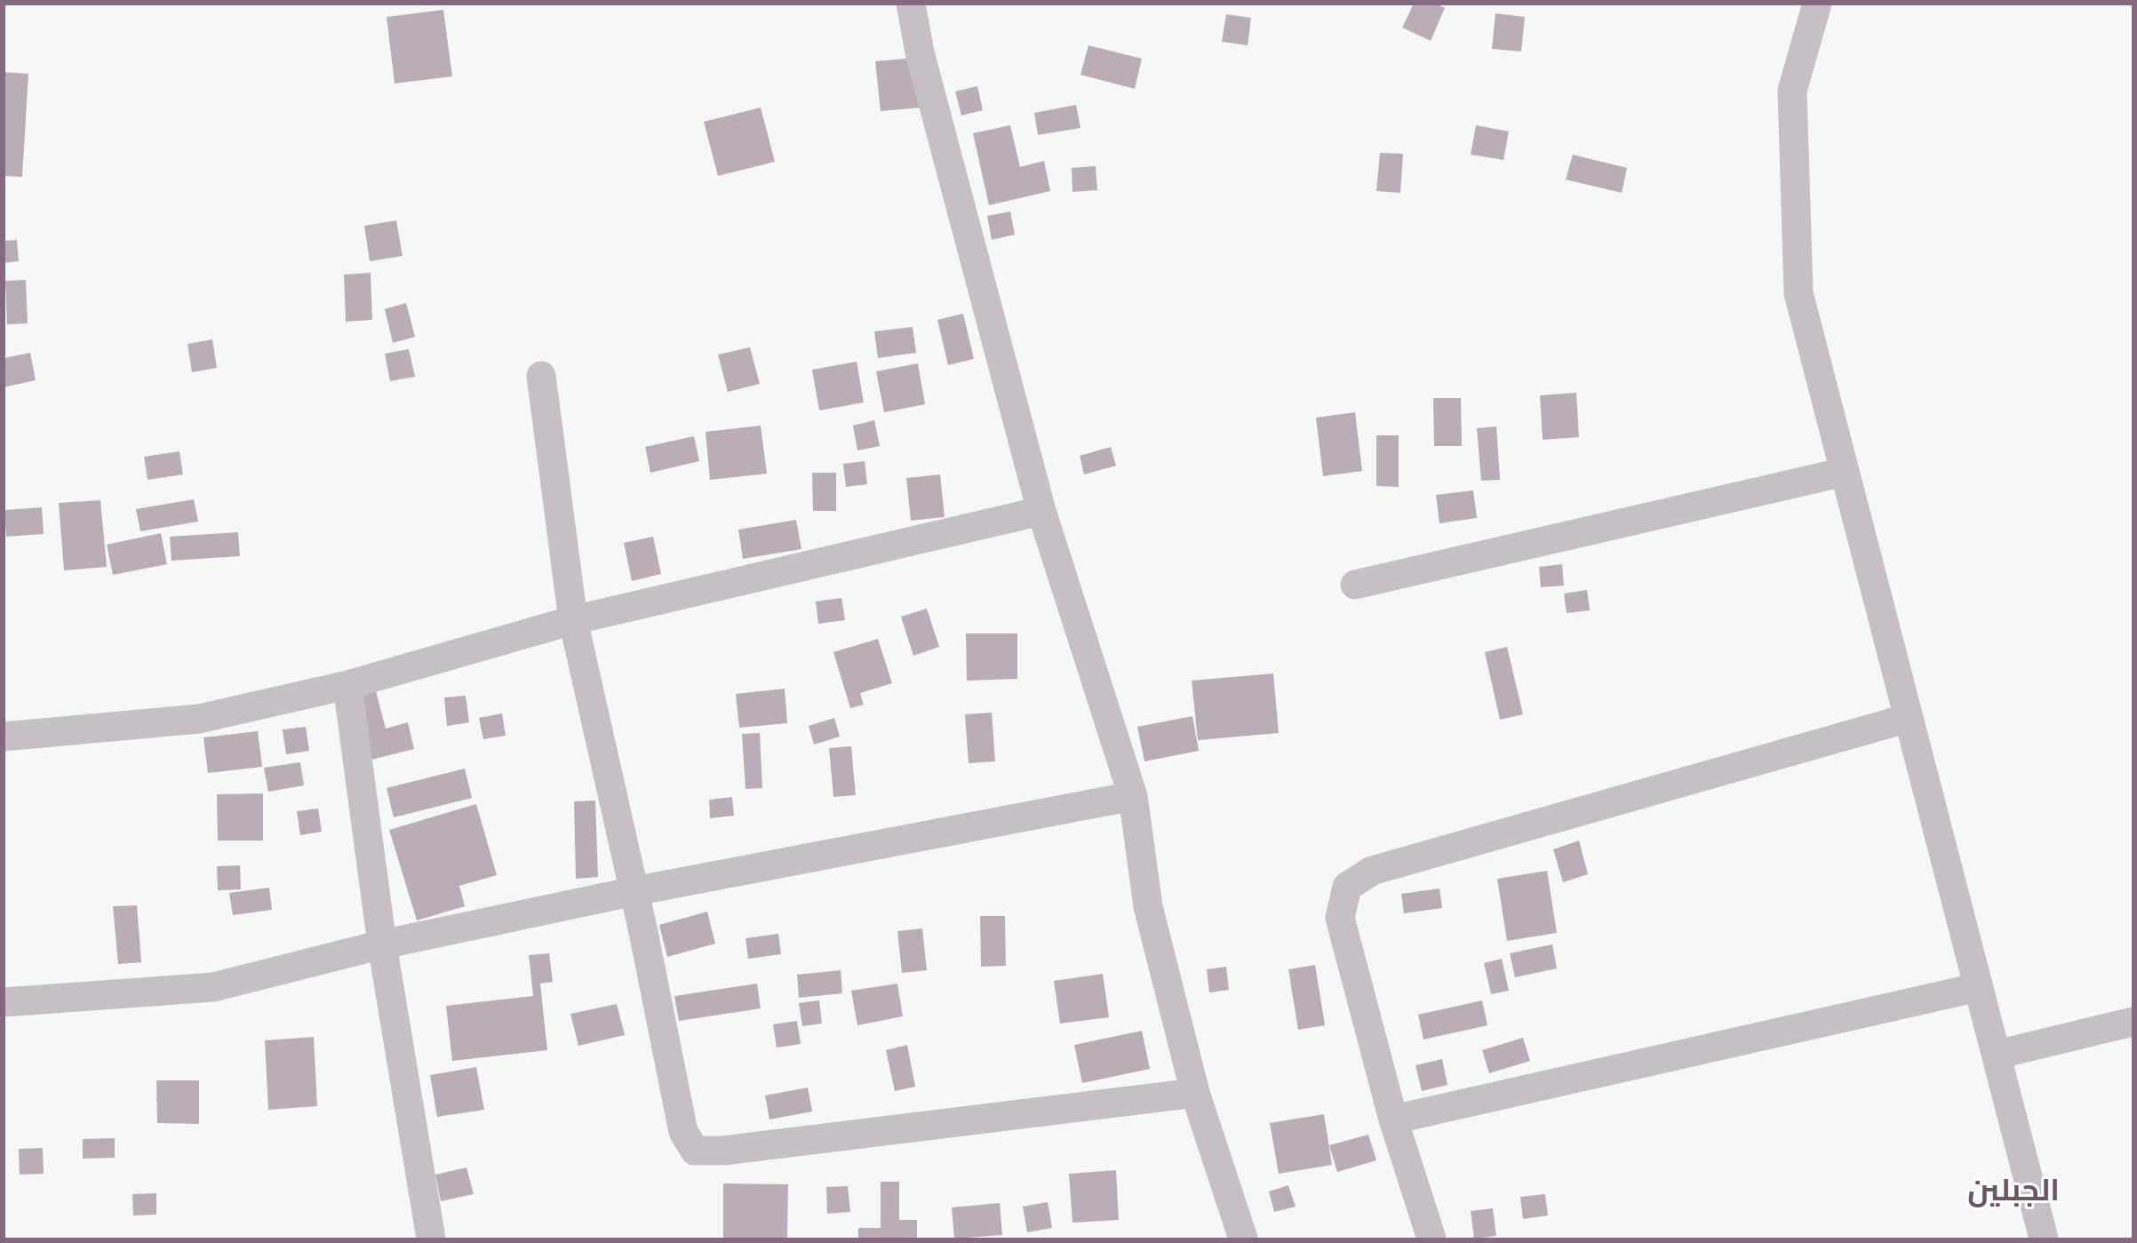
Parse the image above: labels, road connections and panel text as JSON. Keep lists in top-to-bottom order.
{
  "districts": ["الجبلين"]
}
